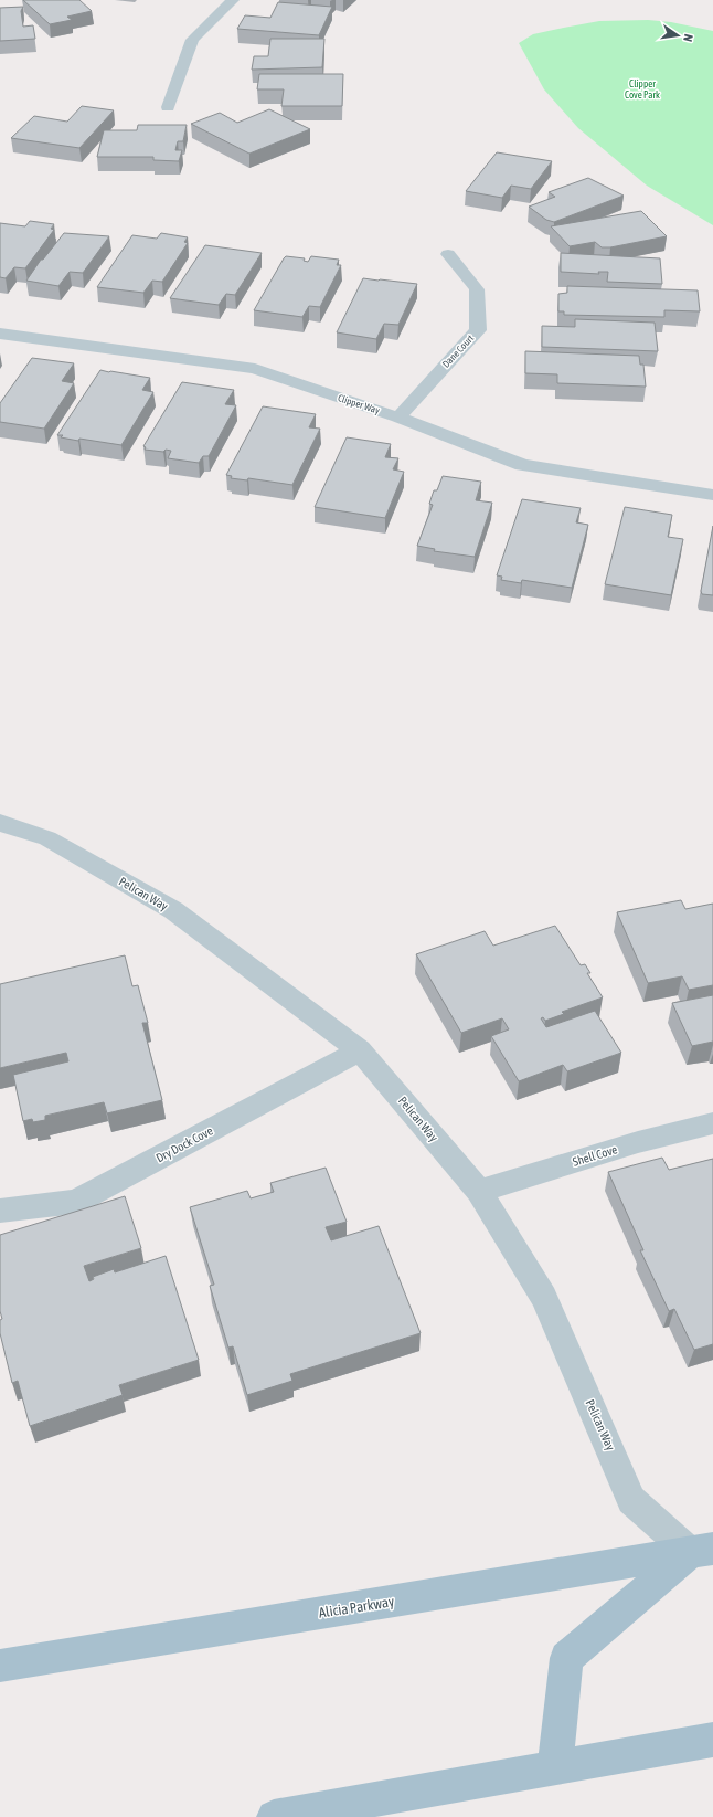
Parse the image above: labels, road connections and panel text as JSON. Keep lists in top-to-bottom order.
{
  "streets": {
    "main road": ["Alicia Parkway"],
    "street": [
      "Dane Court",
      "Clipper Way",
      "Pelican Way",
      "Dry Dock Cove",
      "Shell Cove"
    ]
  },
  "crossings": [
    ["Dane Court", "Clipper Way"],
    ["Pelican Way", "Dry Dock Cove"],
    ["Pelican Way", "Shell Cove"],
    ["Pelican Way", "Alicia Parkway"]
  ],
  "parks": ["Clipper Cove Park"],
  "north": "right"
}
